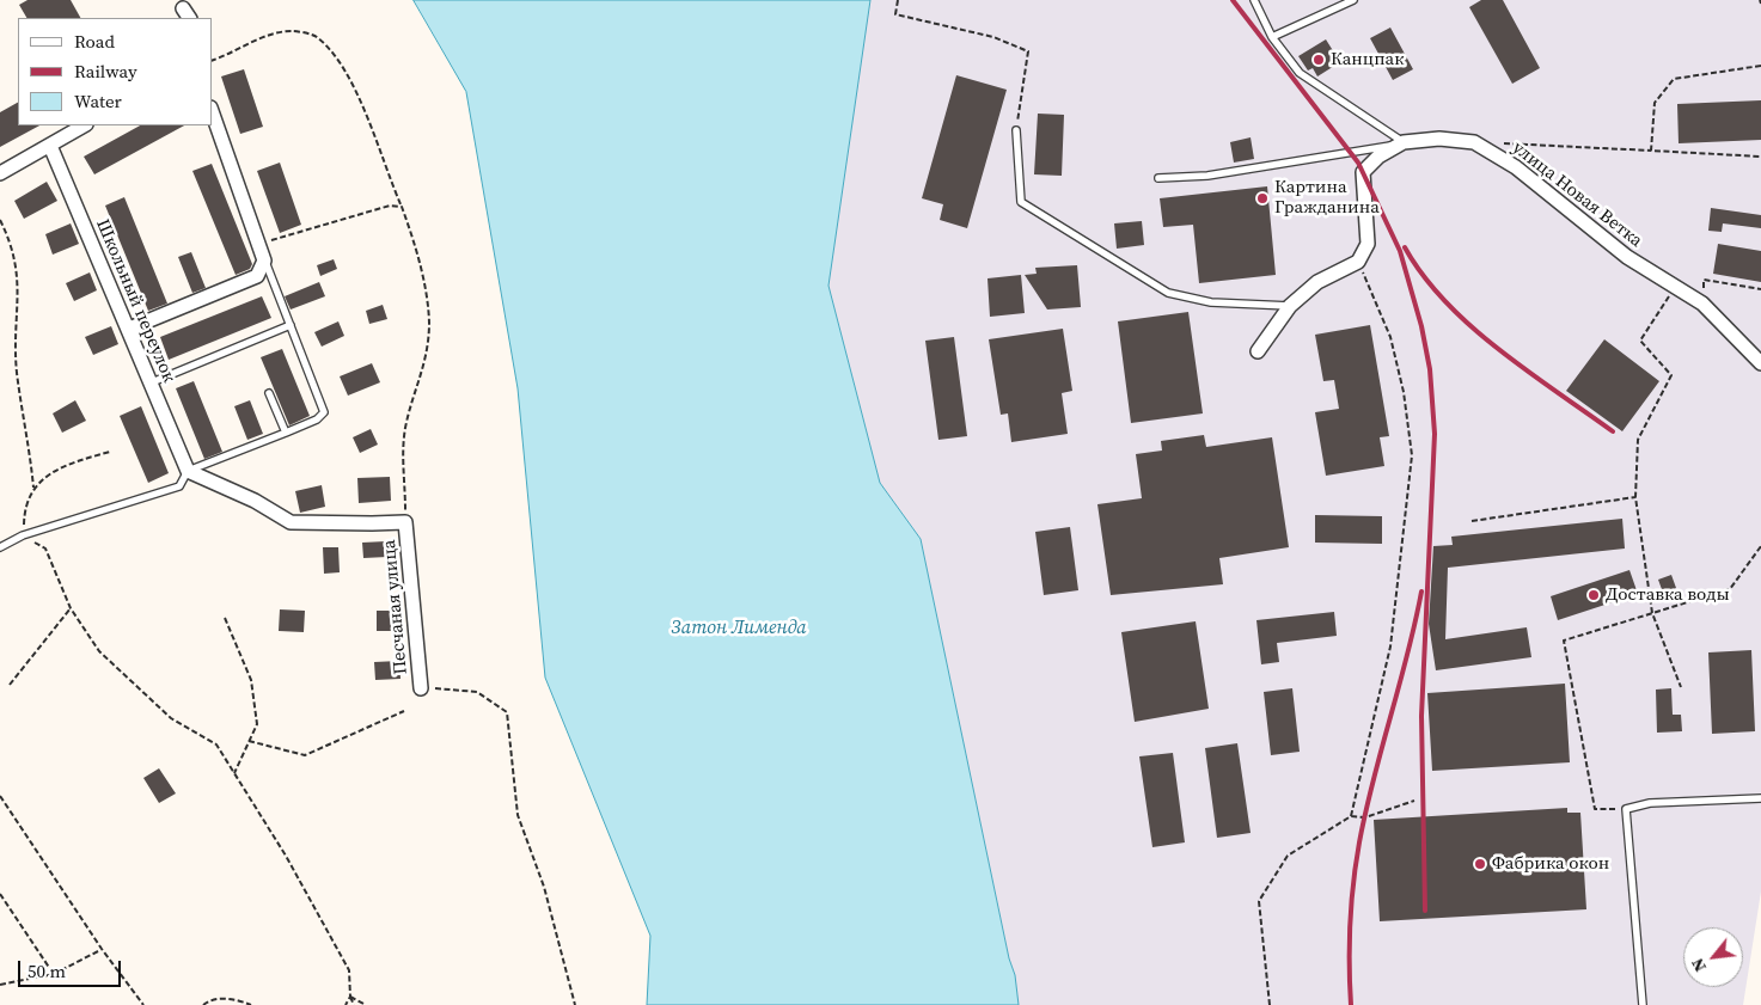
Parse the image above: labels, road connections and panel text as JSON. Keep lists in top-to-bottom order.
{
  "streets": {
    "street": ["улица Новая Ветка", "Школьный переулок", "Песчаная улица"]
  },
  "crossings": [
    ["Школьный переулок", "Песчаная улица"]
  ],
  "water": ["Затон Лименда"],
  "places": [
    "Канцпак",
    "Картина Гражданина",
    "Доставка воды",
    "Фабрика окон"
  ],
  "legend": ["Road", "Railway", "Water"],
  "scale_bar": "50 m",
  "north": "bottom left"
}
